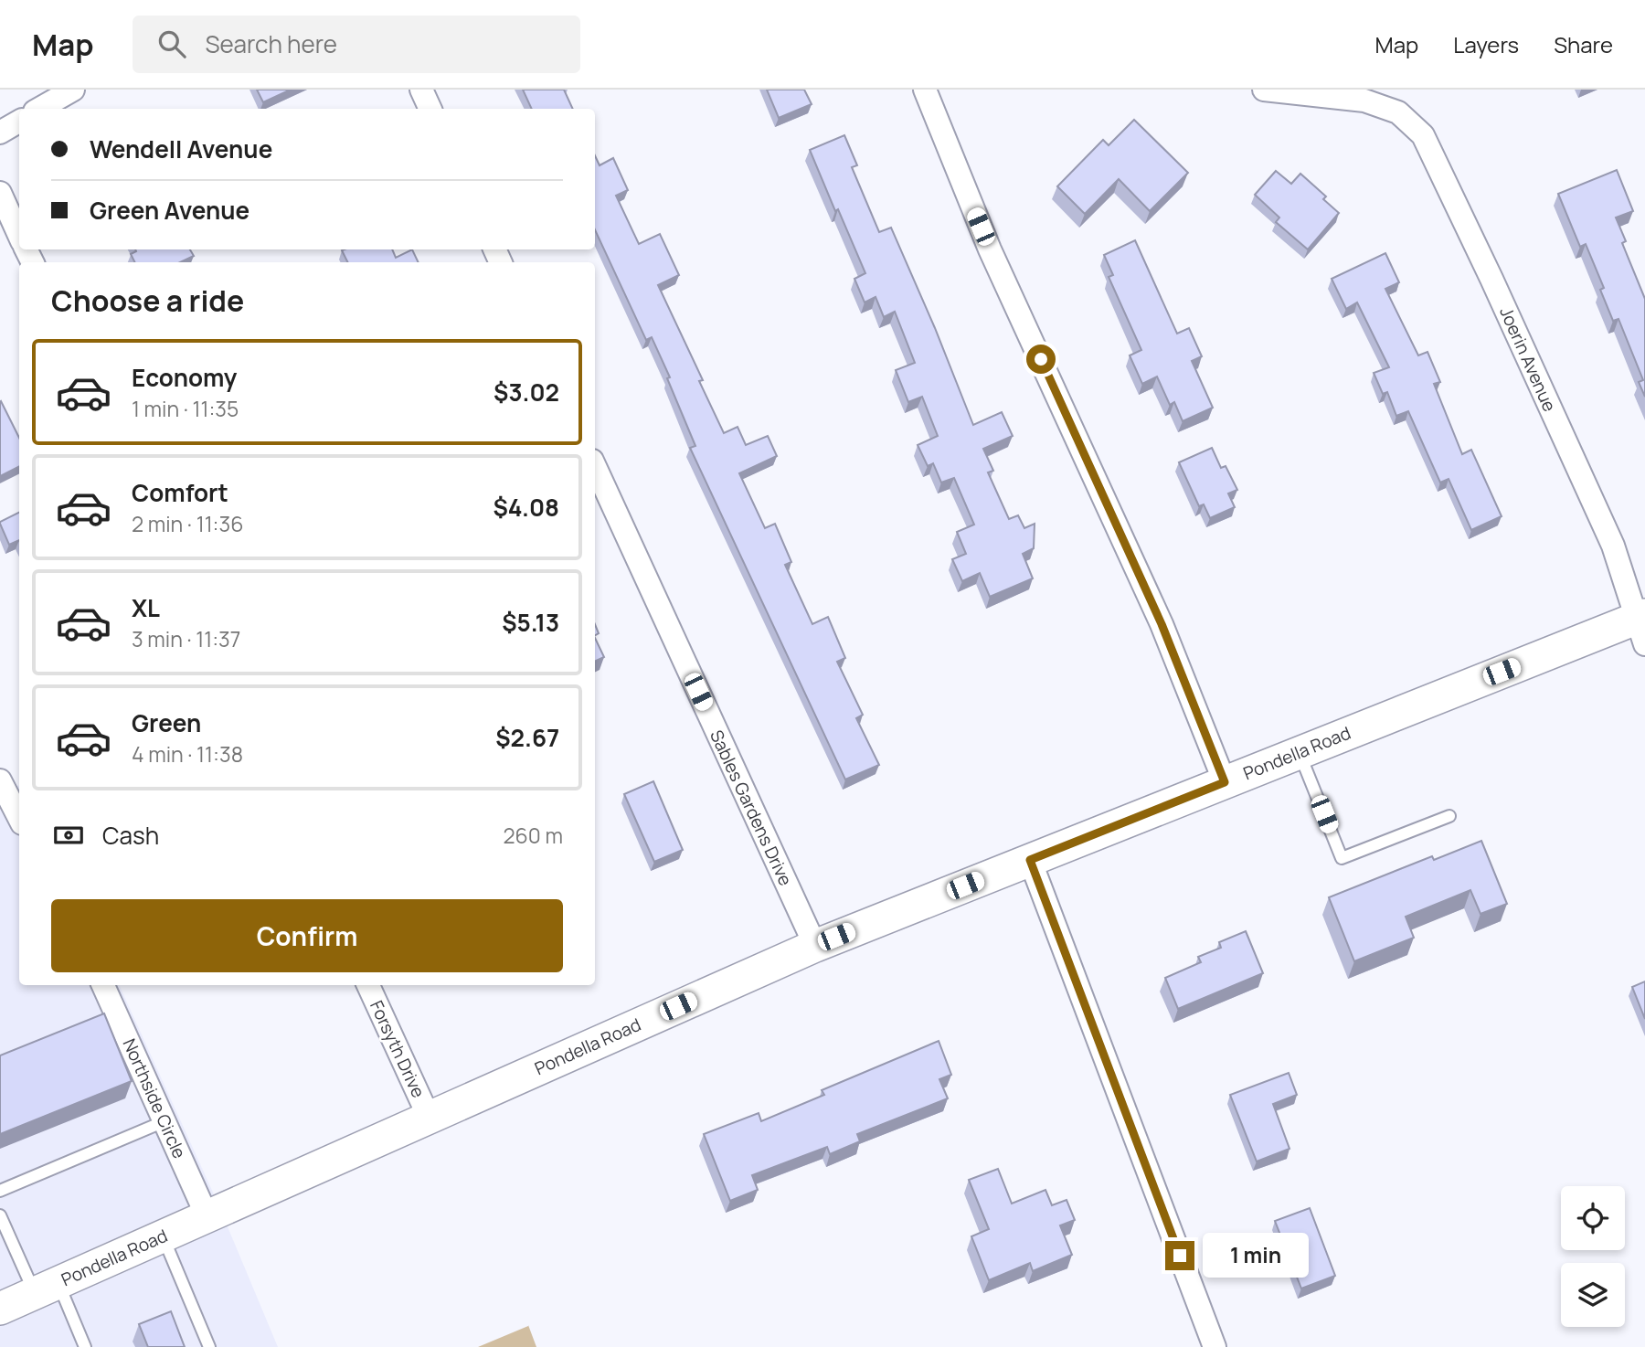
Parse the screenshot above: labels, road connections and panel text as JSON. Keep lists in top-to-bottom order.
{
  "streets": {
    "main road": ["Pondella Road"],
    "street": [
      "Joerin Avenue",
      "Sables Gardens Drive",
      "Forsyth Drive",
      "Northside Circle"
    ]
  },
  "crossings": [
    ["Joerin Avenue", "Pondella Road"],
    ["Pondella Road", "Sables Gardens Drive"],
    ["Pondella Road", "Forsyth Drive"],
    ["Pondella Road", "Northside Circle"]
  ],
  "page": {
    "header": "Map",
    "search": "Search here",
    "nav": ["Map", "Layers", "Share"],
    "banner": ["Wendell Avenue", "Green Avenue"],
    "heading": "Choose a ride",
    "list": [
      {
        "name": "Economy",
        "note": "1 min · 11:35",
        "value": "$3.02"
      },
      {
        "name": "Comfort",
        "note": "2 min · 11:36",
        "value": "$4.08"
      },
      {
        "name": "XL",
        "note": "3 min · 11:37",
        "value": "$5.13"
      },
      {
        "name": "Green",
        "note": "4 min · 11:38",
        "value": "$2.67"
      }
    ],
    "pay": ["Cash", "260 m"],
    "buttons": "Confirm",
    "bubble": "1 min"
  }
}
